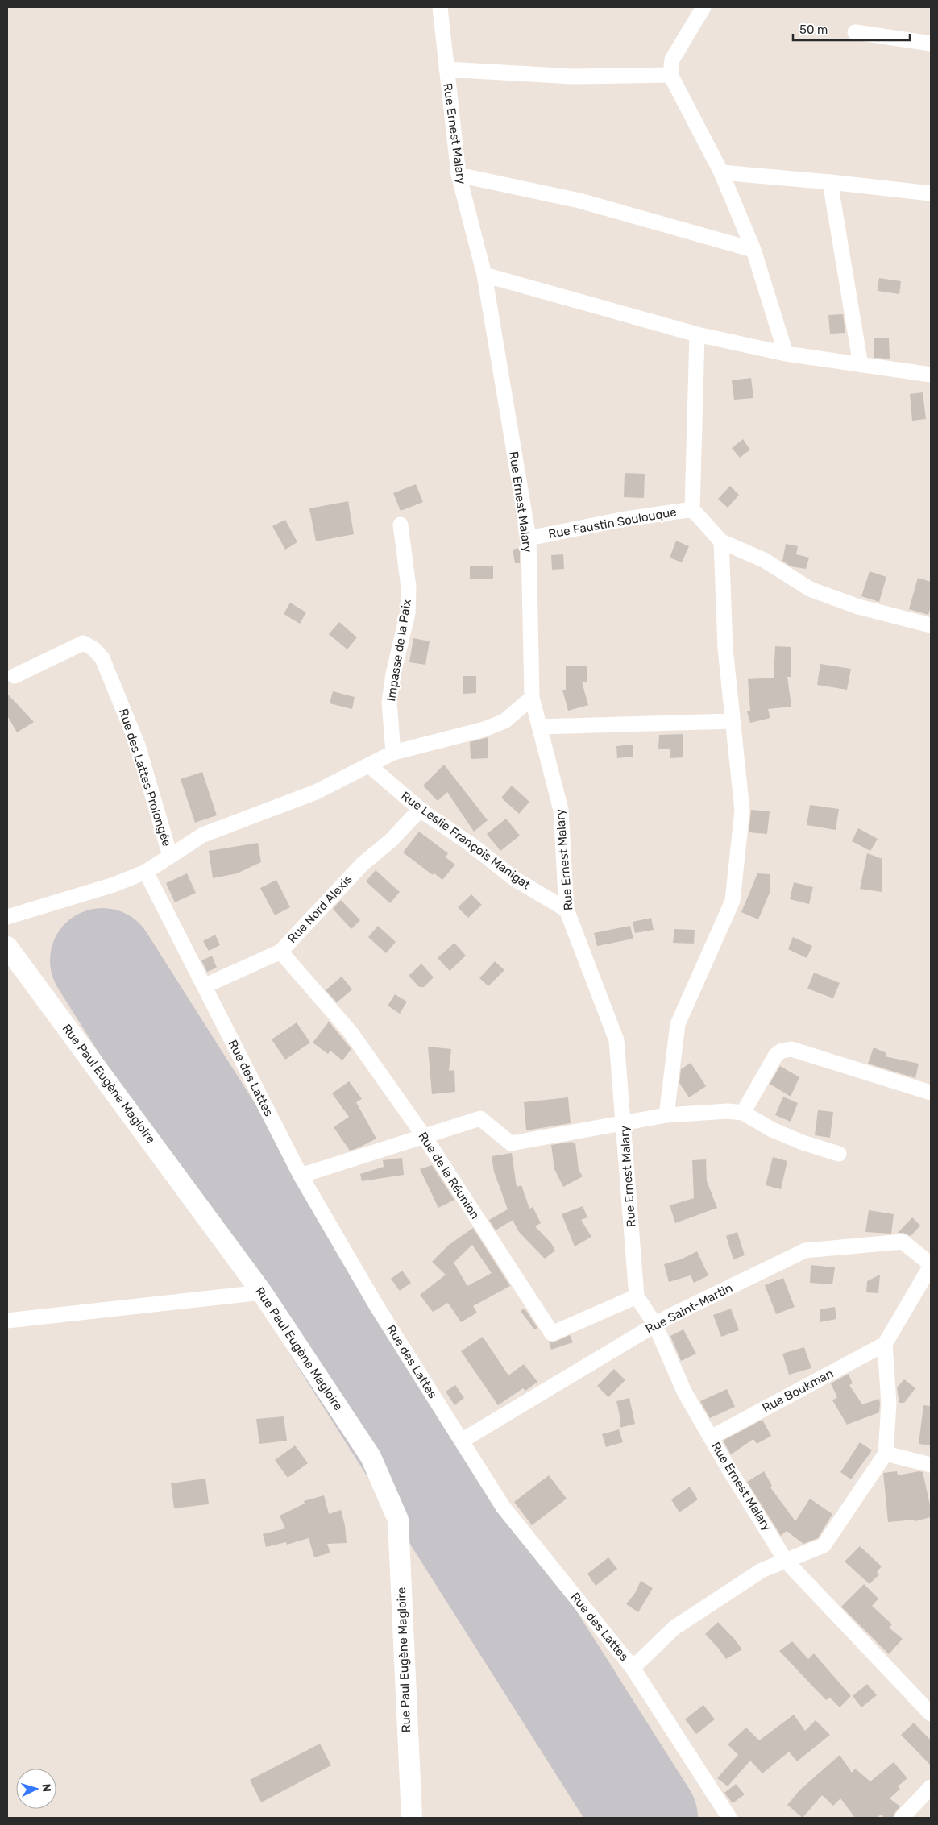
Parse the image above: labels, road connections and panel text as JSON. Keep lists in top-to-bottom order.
{
  "streets": {
    "main road": ["Rue Paul Eugène Magloire"],
    "street": [
      "Rue Ernest Malary",
      "Rue Faustin Soulouque",
      "Impasse de la Paix",
      "Rue des Lattes Prolongée",
      "Rue Leslie François Manigat",
      "Rue Nord Alexis",
      "Rue des Lattes",
      "Rue de la Réunion",
      "Rue Saint-Martin",
      "Rue Boukman"
    ]
  },
  "crossings": [
    ["Rue Ernest Malary", "Rue Faustin Soulouque"],
    ["Rue Ernest Malary", "Rue Leslie François Manigat"],
    ["Rue Ernest Malary", "Rue de la Réunion"],
    ["Rue Ernest Malary", "Rue Saint-Martin"],
    ["Rue Ernest Malary", "Rue Boukman"],
    ["Rue Leslie François Manigat", "Rue Nord Alexis"],
    ["Rue Nord Alexis", "Rue des Lattes"],
    ["Rue Nord Alexis", "Rue de la Réunion"],
    ["Rue des Lattes", "Rue Saint-Martin"]
  ],
  "scale_bar": "50 m",
  "north": "right"
}
